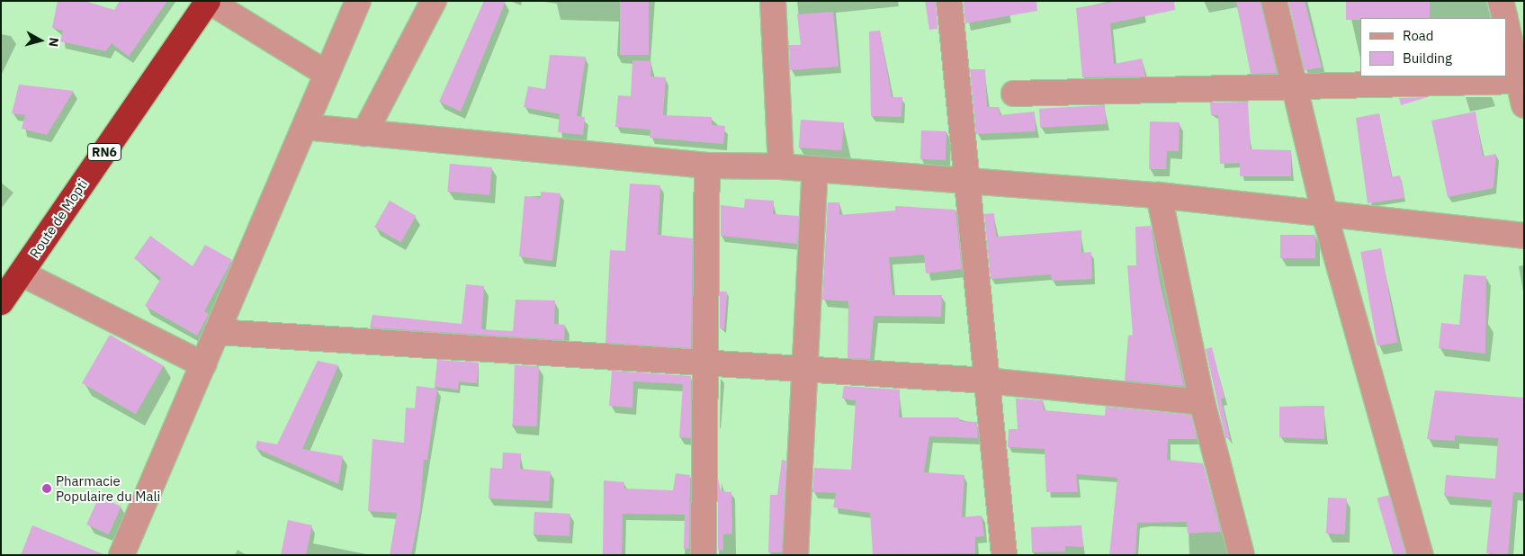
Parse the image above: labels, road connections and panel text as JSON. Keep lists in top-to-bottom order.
{
  "streets": {
    "highway": ["RN6", "Route de Mopti"]
  },
  "places": ["Pharmacie Populaire du Mali"],
  "legend": ["Road", "Building"],
  "north": "right"
}
